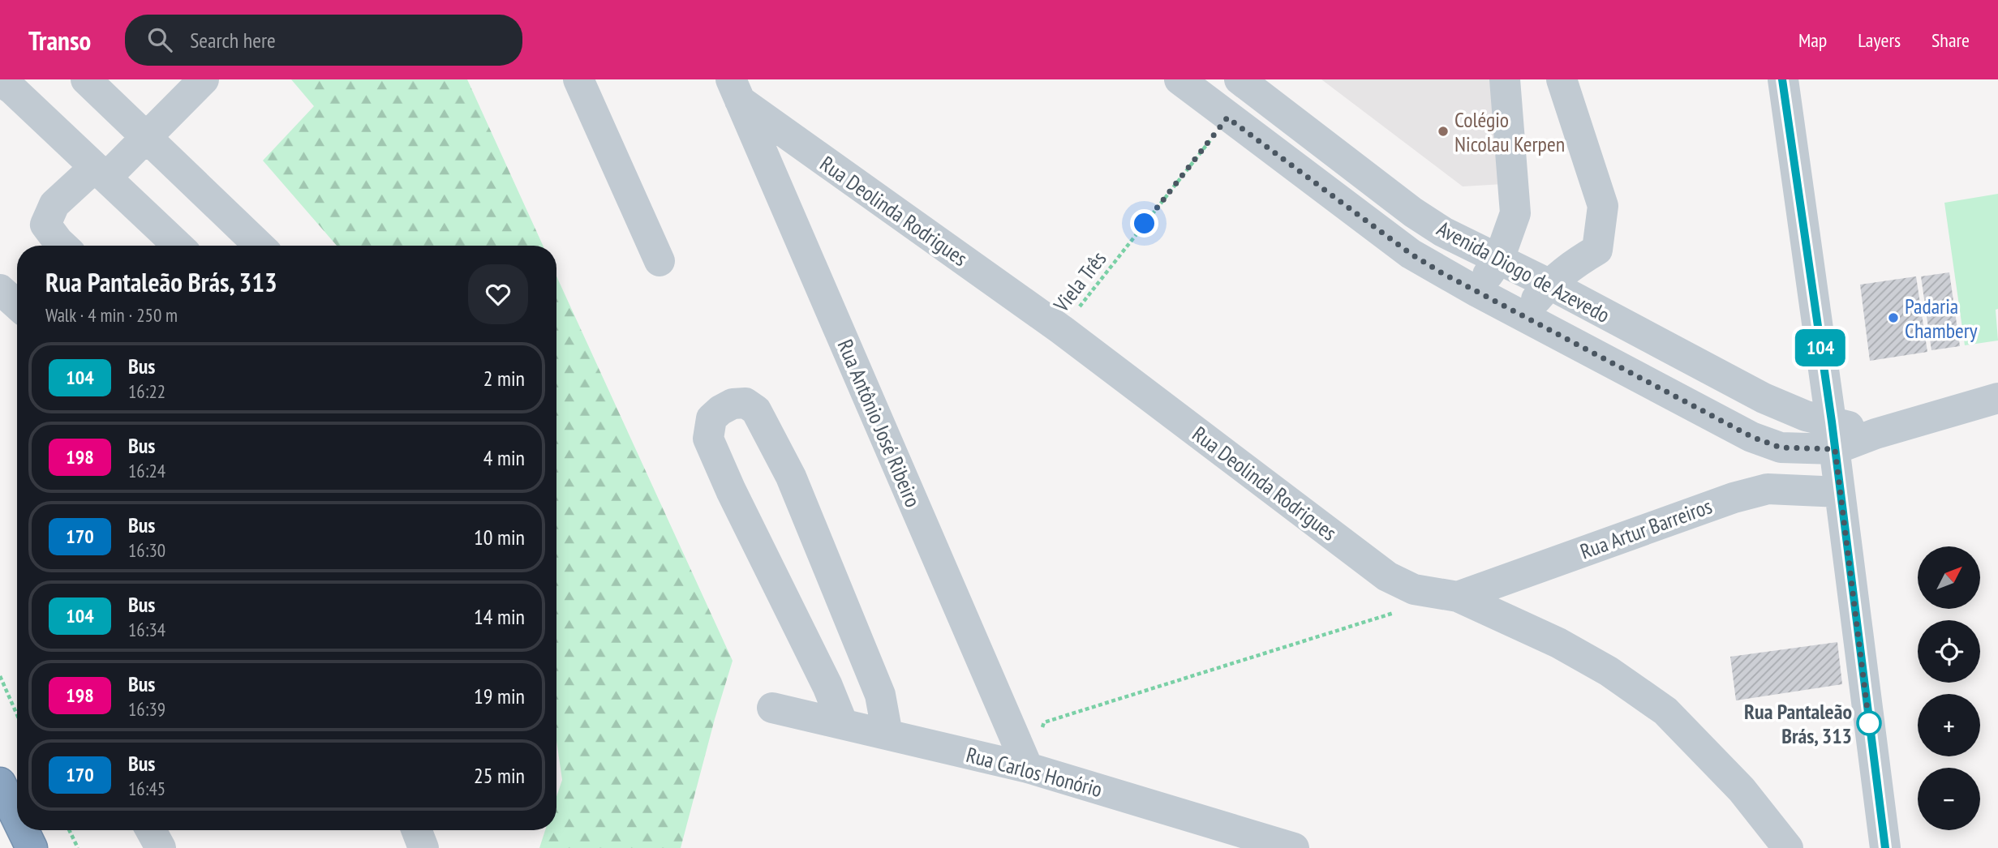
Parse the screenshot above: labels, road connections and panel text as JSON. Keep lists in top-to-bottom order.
{
  "streets": {
    "street": [
      "Rua Deolinda Rodrigues",
      "Avenida Diogo de Azevedo",
      "Rua Antônio José Ribeiro",
      "Rua Artur Barreiros",
      "Rua Carlos Honório"
    ],
    "path": ["Viela Três"]
  },
  "crossings": [
    ["Rua Deolinda Rodrigues", "Viela Três"],
    ["Rua Deolinda Rodrigues", "Rua Antônio José Ribeiro"],
    ["Rua Deolinda Rodrigues", "Rua Artur Barreiros"],
    ["Avenida Diogo de Azevedo", "Viela Três"],
    ["Rua Antônio José Ribeiro", "Rua Carlos Honório"]
  ],
  "places": ["Colégio Nicolau Kerpen", "Padaria Chambery", "Rua Pantaleão Brás, 313"],
  "lines": ["bus line 104"],
  "north": "top right",
  "page": {
    "header": "Transo",
    "search": "Search here",
    "nav": ["Map", "Layers", "Share"],
    "on_map": "104",
    "heading": ["Rua Pantaleão Brás, 313", "Walk · 4 min · 250 m"],
    "list": [
      {
        "mark": "104",
        "name": "Bus",
        "note": "16:22",
        "value": "2 min"
      },
      {
        "mark": "198",
        "name": "Bus",
        "note": "16:24",
        "value": "4 min"
      },
      {
        "mark": "170",
        "name": "Bus",
        "note": "16:30",
        "value": "10 min"
      },
      {
        "mark": "104",
        "name": "Bus",
        "note": "16:34",
        "value": "14 min"
      },
      {
        "mark": "198",
        "name": "Bus",
        "note": "16:39",
        "value": "19 min"
      },
      {
        "mark": "170",
        "name": "Bus",
        "note": "16:45",
        "value": "25 min"
      }
    ],
    "map_buttons": ["+", "−"]
  }
}
